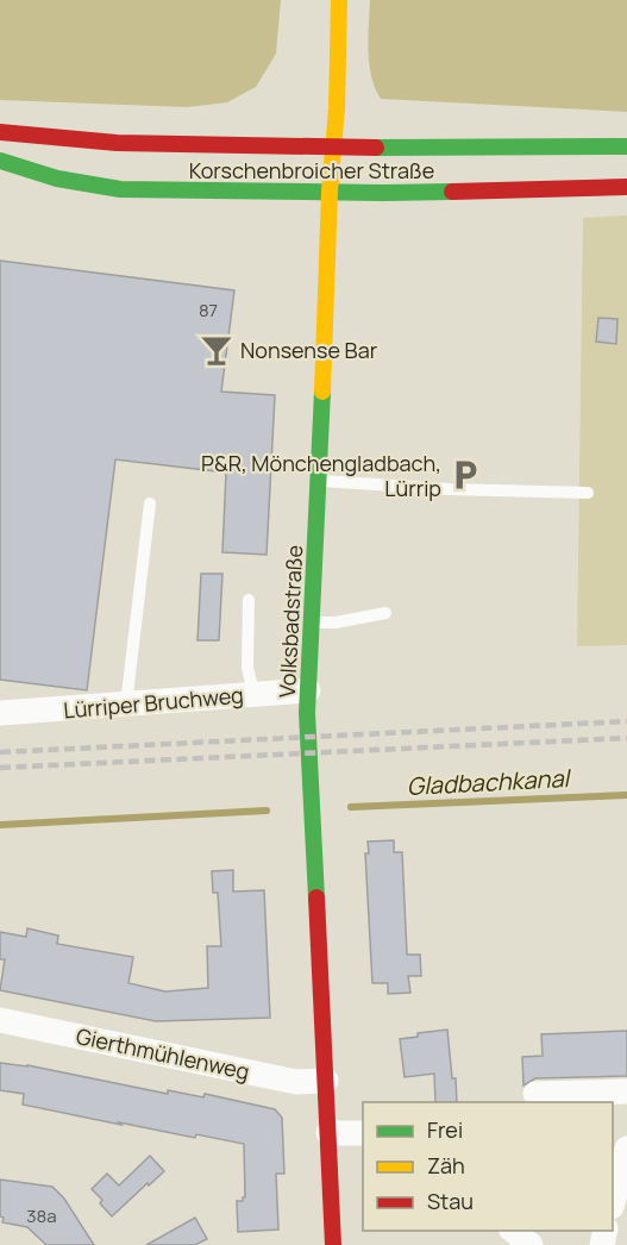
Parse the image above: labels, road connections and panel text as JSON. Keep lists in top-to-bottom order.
{
  "streets": {
    "main road": ["Korschenbroicher Straße", "Volksbadstraße"],
    "street": ["Lürriper Bruchweg", "Gierthmühlenweg"]
  },
  "crossings": [
    ["Korschenbroicher Straße", "Volksbadstraße"],
    ["Volksbadstraße", "Lürriper Bruchweg"],
    ["Volksbadstraße", "Gierthmühlenweg"]
  ],
  "water": ["Gladbachkanal"],
  "places": {
    "bar": ["Nonsense Bar"],
    "parking": ["P&R, Mönchengladbach, Lürrip"]
  },
  "house_numbers": ["87", "38a"],
  "legend": ["Frei", "Zäh", "Stau"]
}
